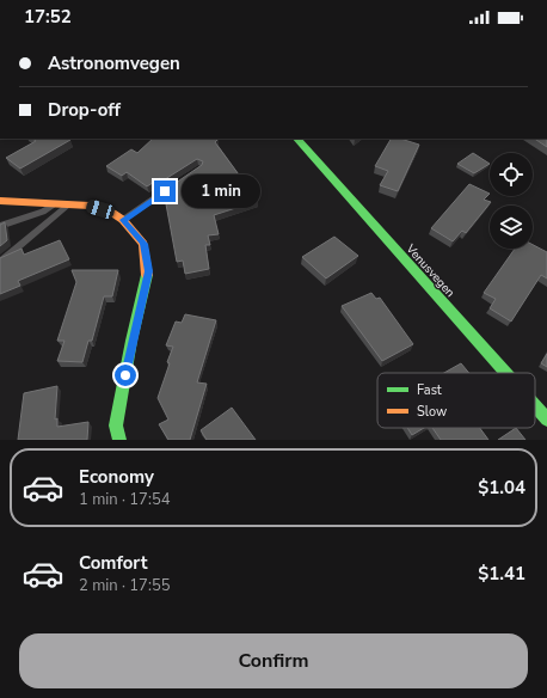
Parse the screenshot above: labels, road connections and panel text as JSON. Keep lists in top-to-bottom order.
{
  "streets": {
    "street": ["Venusvegen"]
  },
  "legend": ["Fast", "Slow"],
  "page": {
    "status": "17:52",
    "banner": ["Astronomvegen", "Drop-off"],
    "bubble": "1 min",
    "list": [
      {
        "name": "Economy",
        "note": "1 min · 17:54",
        "value": "$1.04"
      },
      {
        "name": "Comfort",
        "note": "2 min · 17:55",
        "value": "$1.41"
      }
    ],
    "buttons": "Confirm"
  }
}
